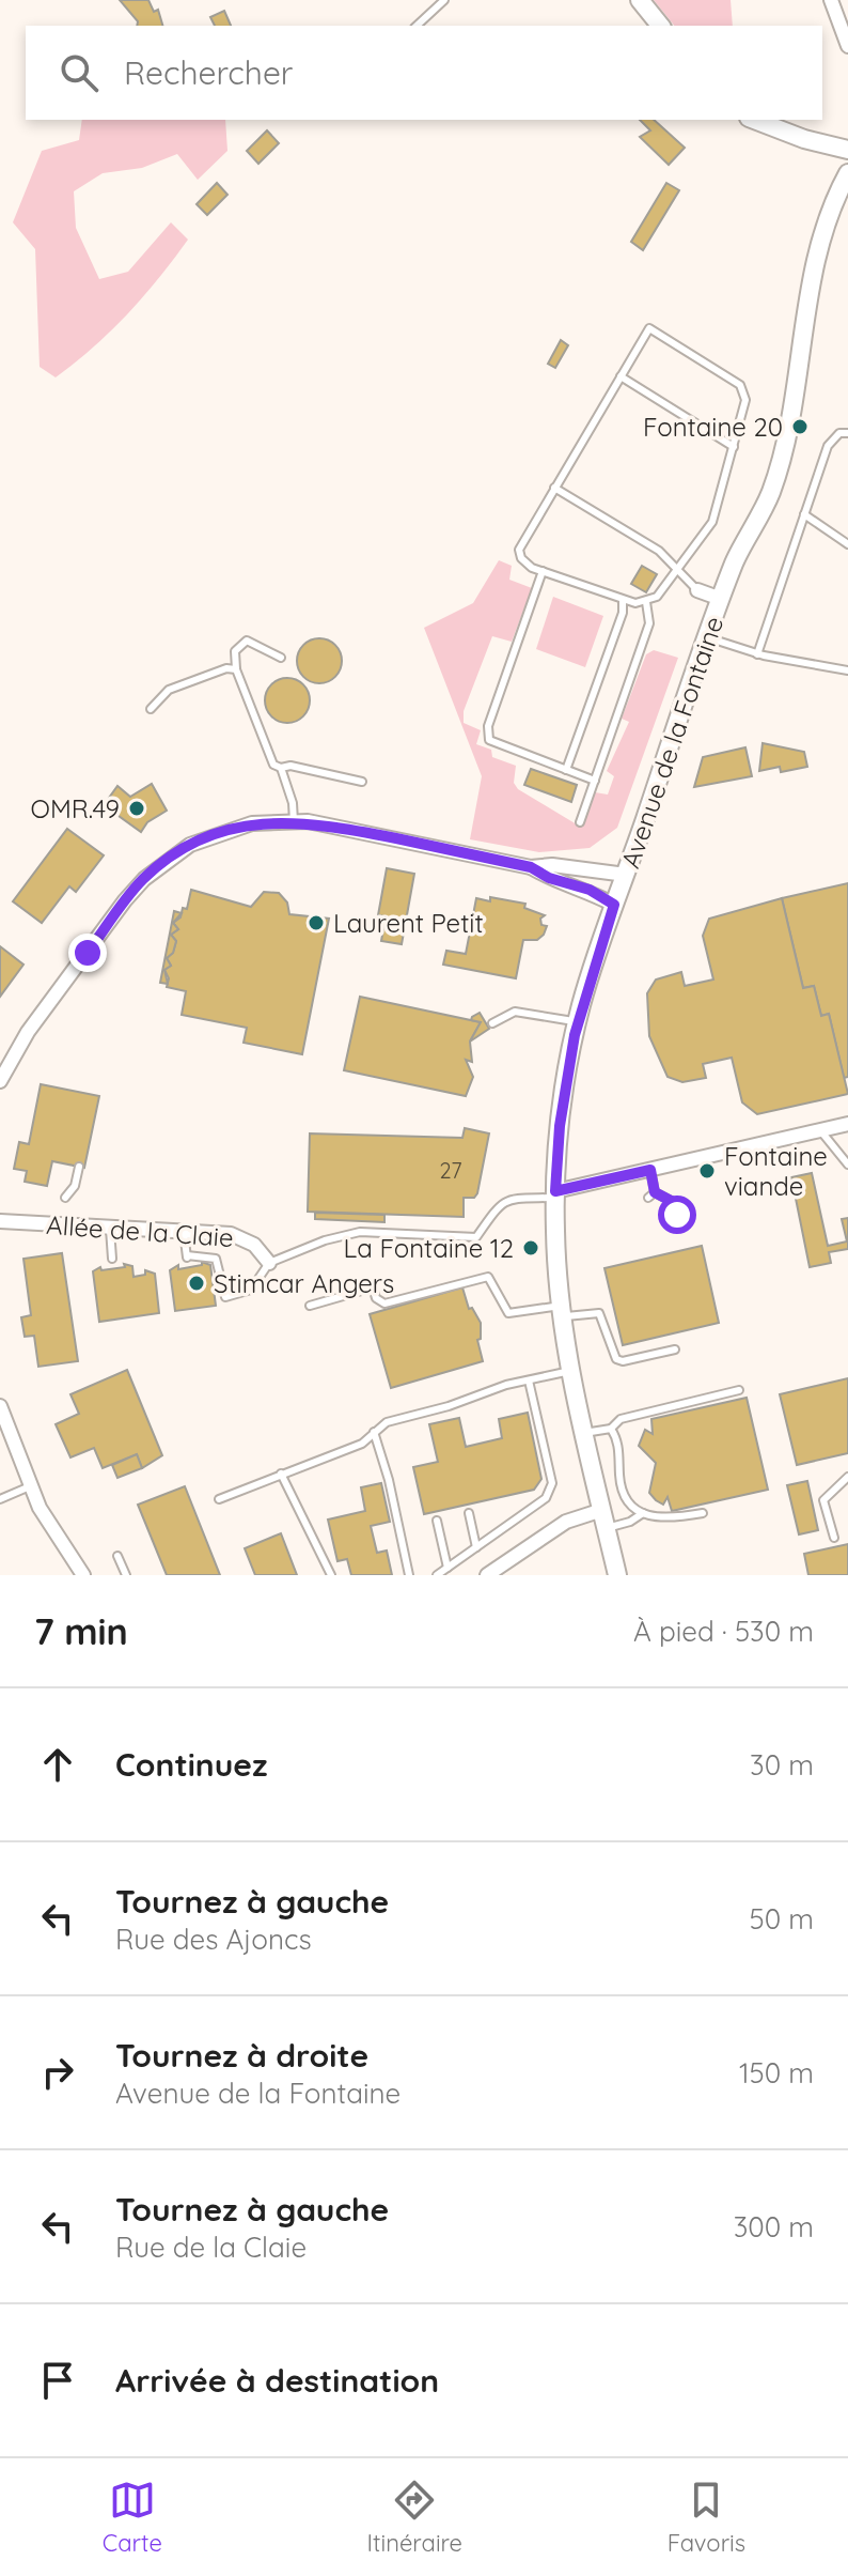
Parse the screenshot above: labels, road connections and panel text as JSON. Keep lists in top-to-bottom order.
{
  "streets": {
    "street": ["Avenue de la Fontaine", "Allée de la Claie"]
  },
  "places": [
    "Fontaine 20",
    "OMR.49",
    "Laurent Petit",
    "Fontaine viande",
    "La Fontaine 12",
    "Stimcar Angers"
  ],
  "house_numbers": ["27"],
  "page": {
    "search": "Rechercher",
    "heading": ["7 min", "À pied · 530 m"],
    "list": [
      ["Continuez", "30 m"],
      ["Tournez à gauche", "Rue des Ajoncs", "50 m"],
      ["Tournez à droite", "Avenue de la Fontaine", "150 m"],
      ["Tournez à gauche", "Rue de la Claie", "300 m"],
      "Arrivée à destination"
    ],
    "nav": ["Carte", "Itinéraire", "Favoris"]
  }
}
